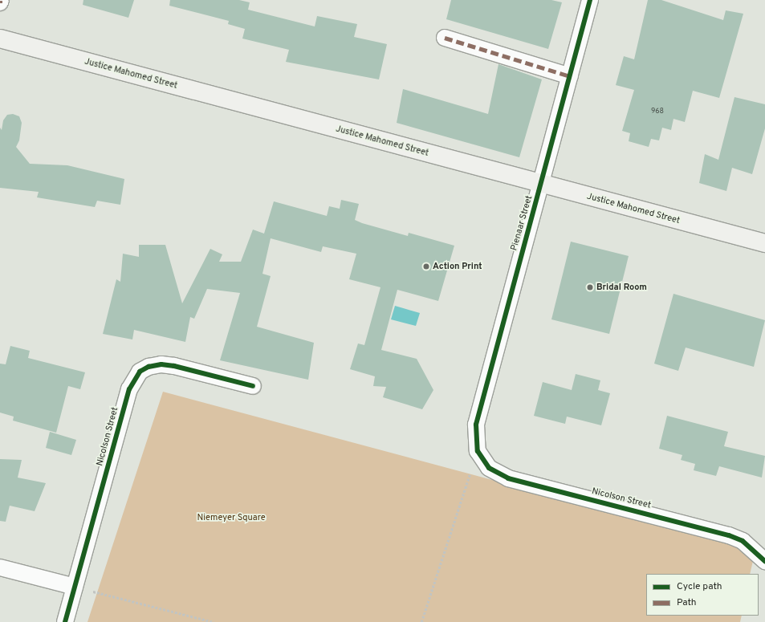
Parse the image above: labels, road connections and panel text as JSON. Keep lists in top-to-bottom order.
{
  "streets": {
    "main road": ["Justice Mahomed Street"],
    "street": ["Pienaar Street", "Nicolson Street"]
  },
  "crossings": [
    ["Justice Mahomed Street", "Pienaar Street"],
    ["Pienaar Street", "Nicolson Street"]
  ],
  "parks": ["Niemeyer Square"],
  "places": ["Action Print", "Bridal Room"],
  "house_numbers": ["968"],
  "legend": ["Cycle path", "Path"]
}
